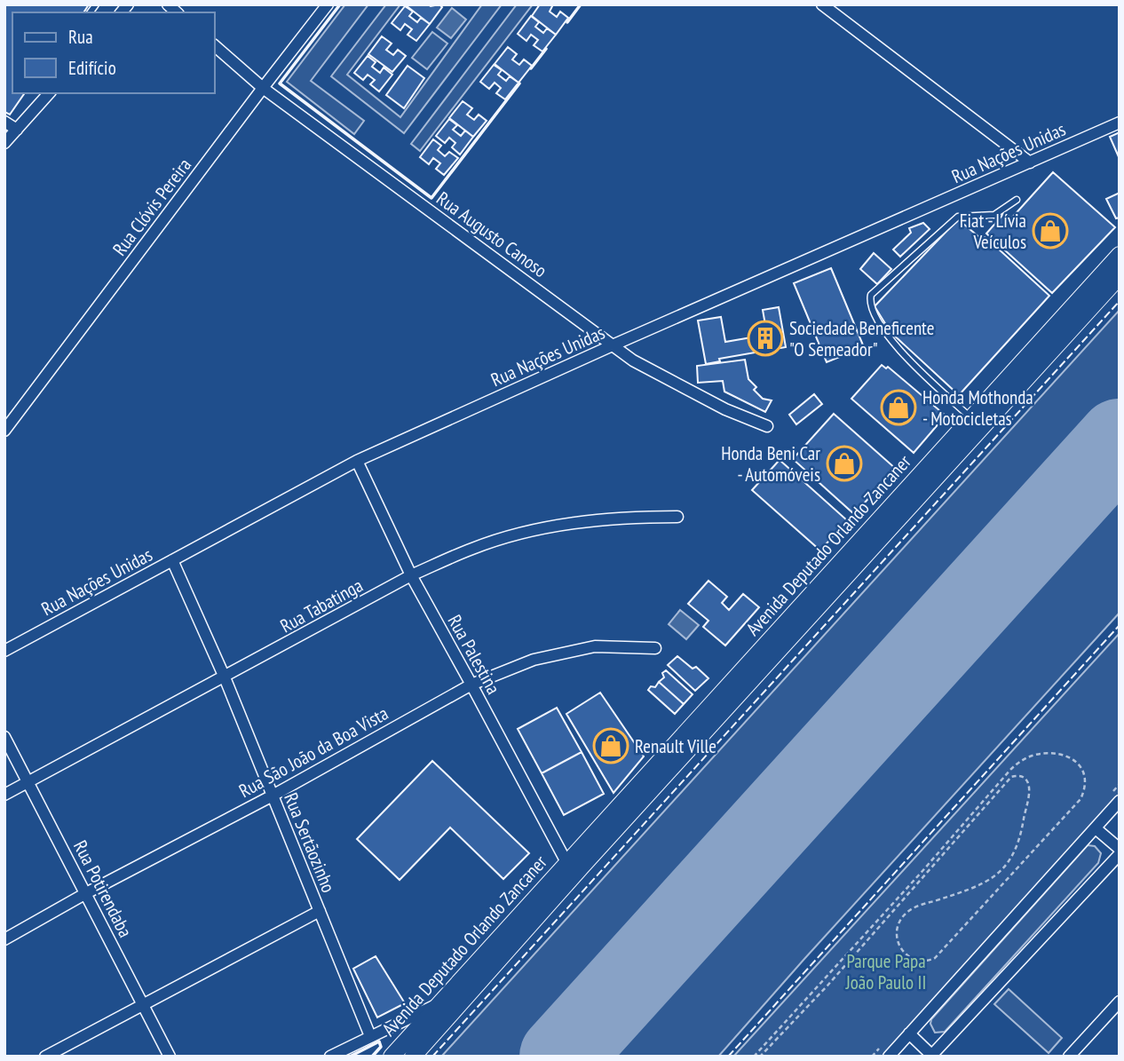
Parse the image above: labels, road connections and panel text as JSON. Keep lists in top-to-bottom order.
{
  "streets": {
    "main road": ["Avenida Deputado Orlando Zancaner"],
    "street": [
      "Rua Nações Unidas",
      "Rua Clóvis Pereira",
      "Rua Augusto Canoso",
      "Rua Tabatinga",
      "Rua Palestina",
      "Rua São João da Boa Vista",
      "Rua Sertãozinho",
      "Rua Potirendaba"
    ]
  },
  "crossings": [
    ["Rua Nações Unidas", "Rua Augusto Canoso"],
    ["Rua Nações Unidas", "Rua Palestina"],
    ["Rua Nações Unidas", "Rua Sertãozinho"],
    ["Rua Clóvis Pereira", "Rua Augusto Canoso"],
    ["Avenida Deputado Orlando Zancaner", "Rua Palestina"],
    ["Rua Tabatinga", "Rua Palestina"],
    ["Rua Tabatinga", "Rua Sertãozinho"],
    ["Rua Tabatinga", "Rua Potirendaba"],
    ["Rua Palestina", "Rua São João da Boa Vista"],
    ["Rua São João da Boa Vista", "Rua Sertãozinho"],
    ["Rua São João da Boa Vista", "Rua Potirendaba"]
  ],
  "parks": ["Parque Papa João Paulo II"],
  "places": {
    "shop": [
      "Fiat - Lívia Veículos",
      "Honda Mothonda - Motocicletas",
      "Honda Beni Car - Automóveis",
      "Renault Ville"
    ],
    "building": ["Sociedade Beneficente \"O Semeador\""]
  },
  "legend": ["Rua", "Edifício"]
}
